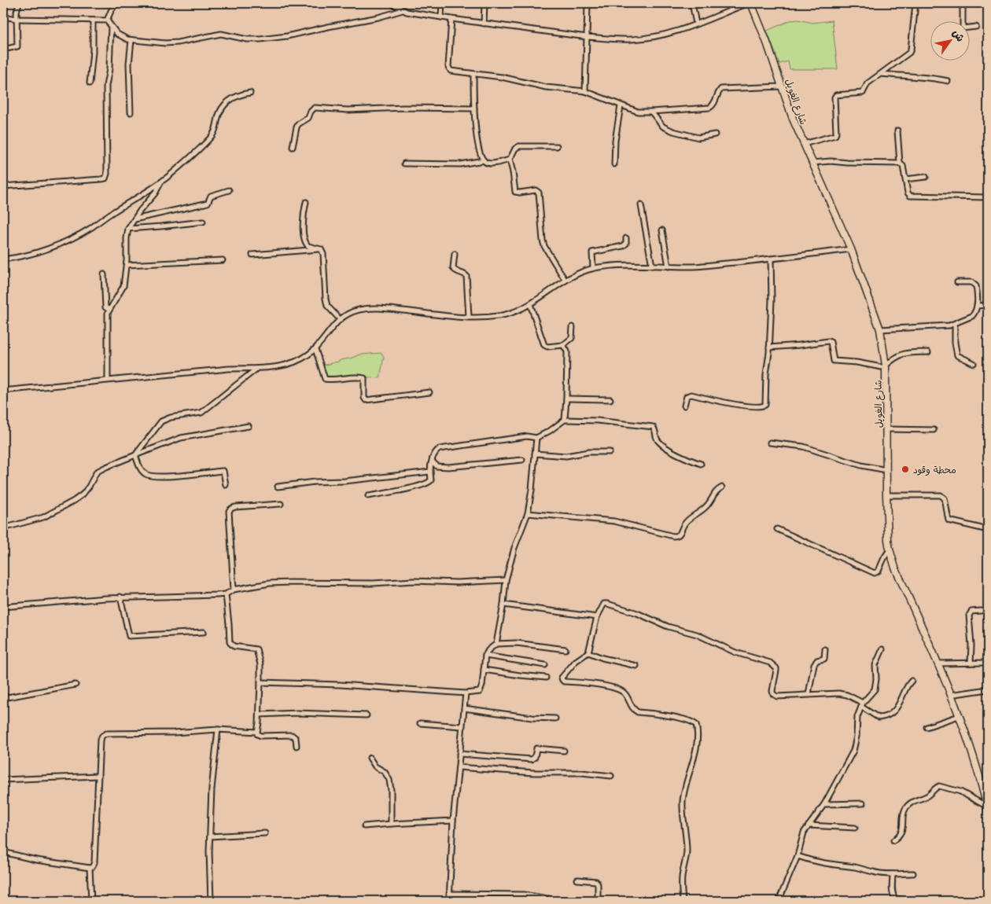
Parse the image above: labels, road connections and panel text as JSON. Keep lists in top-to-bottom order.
{
  "streets": {
    "street": ["شارع الغويل"]
  },
  "places": ["محطة وقود"],
  "north": "top right"
}
